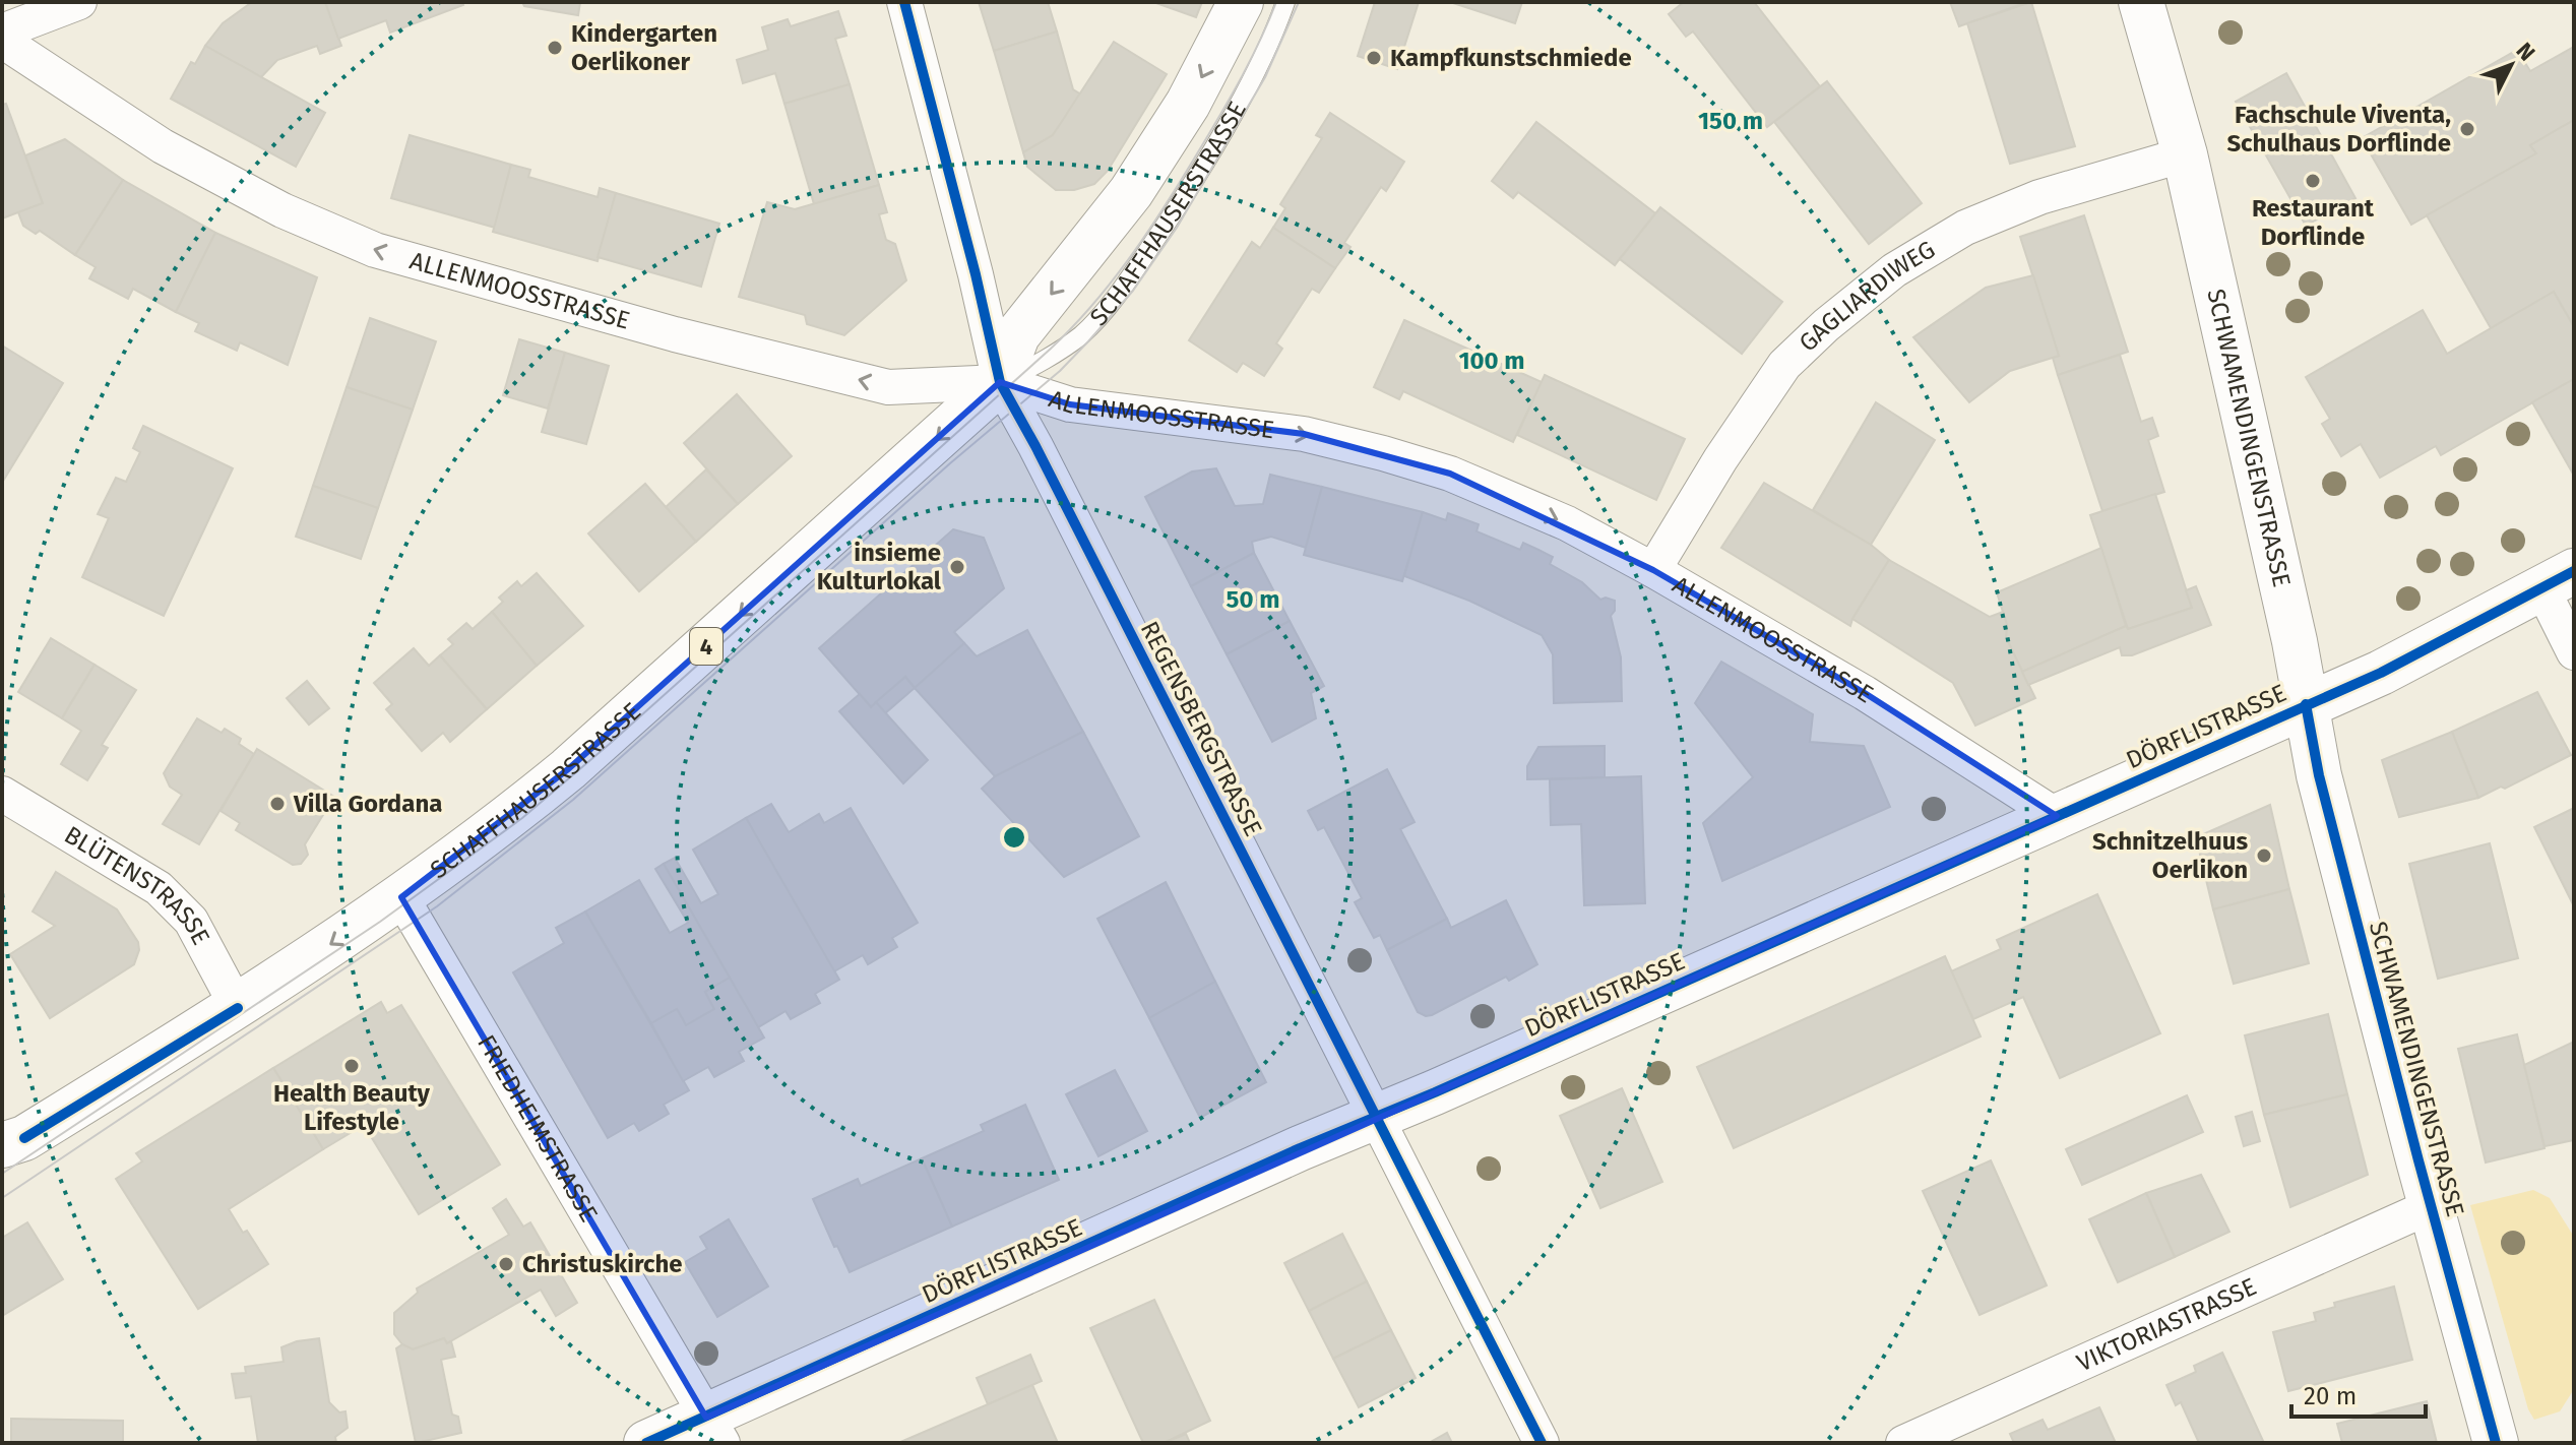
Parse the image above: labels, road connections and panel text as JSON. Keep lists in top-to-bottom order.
{
  "streets": {
    "main road": [
      "SCHAFFHAUSERSTRASSE",
      "SCHWAMENDINGENSTRASSE",
      "4",
      "DÖRFLISTRASSE"
    ],
    "street": [
      "ALLENMOOSSTRASSE",
      "GAGLIARDIWEG",
      "REGENSBERGSTRASSE",
      "BLÜTENSTRASSE",
      "FRIEDHEIMSTRASSE",
      "VIKTORIASTRASSE"
    ]
  },
  "crossings": [
    ["SCHAFFHAUSERSTRASSE", "ALLENMOOSSTRASSE"],
    ["SCHAFFHAUSERSTRASSE", "REGENSBERGSTRASSE"],
    ["SCHAFFHAUSERSTRASSE", "BLÜTENSTRASSE"],
    ["SCHAFFHAUSERSTRASSE", "FRIEDHEIMSTRASSE"],
    ["ALLENMOOSSTRASSE", "GAGLIARDIWEG"],
    ["ALLENMOOSSTRASSE", "DÖRFLISTRASSE"],
    ["ALLENMOOSSTRASSE", "REGENSBERGSTRASSE"],
    ["GAGLIARDIWEG", "SCHWAMENDINGENSTRASSE"],
    ["SCHWAMENDINGENSTRASSE", "DÖRFLISTRASSE"],
    ["SCHWAMENDINGENSTRASSE", "VIKTORIASTRASSE"],
    ["DÖRFLISTRASSE", "REGENSBERGSTRASSE"],
    ["DÖRFLISTRASSE", "FRIEDHEIMSTRASSE"]
  ],
  "one_way": ["SCHAFFHAUSERSTRASSE"],
  "places": [
    "Kindergarten Oerlikoner",
    "Kampfkunstschmiede",
    "Fachschule Viventa, Schulhaus Dorflinde",
    "Restaurant Dorflinde",
    "insieme Kulturlokal",
    "Villa Gordana",
    "Schnitzelhuus Oerlikon",
    "Health Beauty Lifestyle",
    "Christuskirche"
  ],
  "scale_bar": "20 m",
  "north": "top right",
  "rings": ["150 m", "100 m", "50 m"]
}
